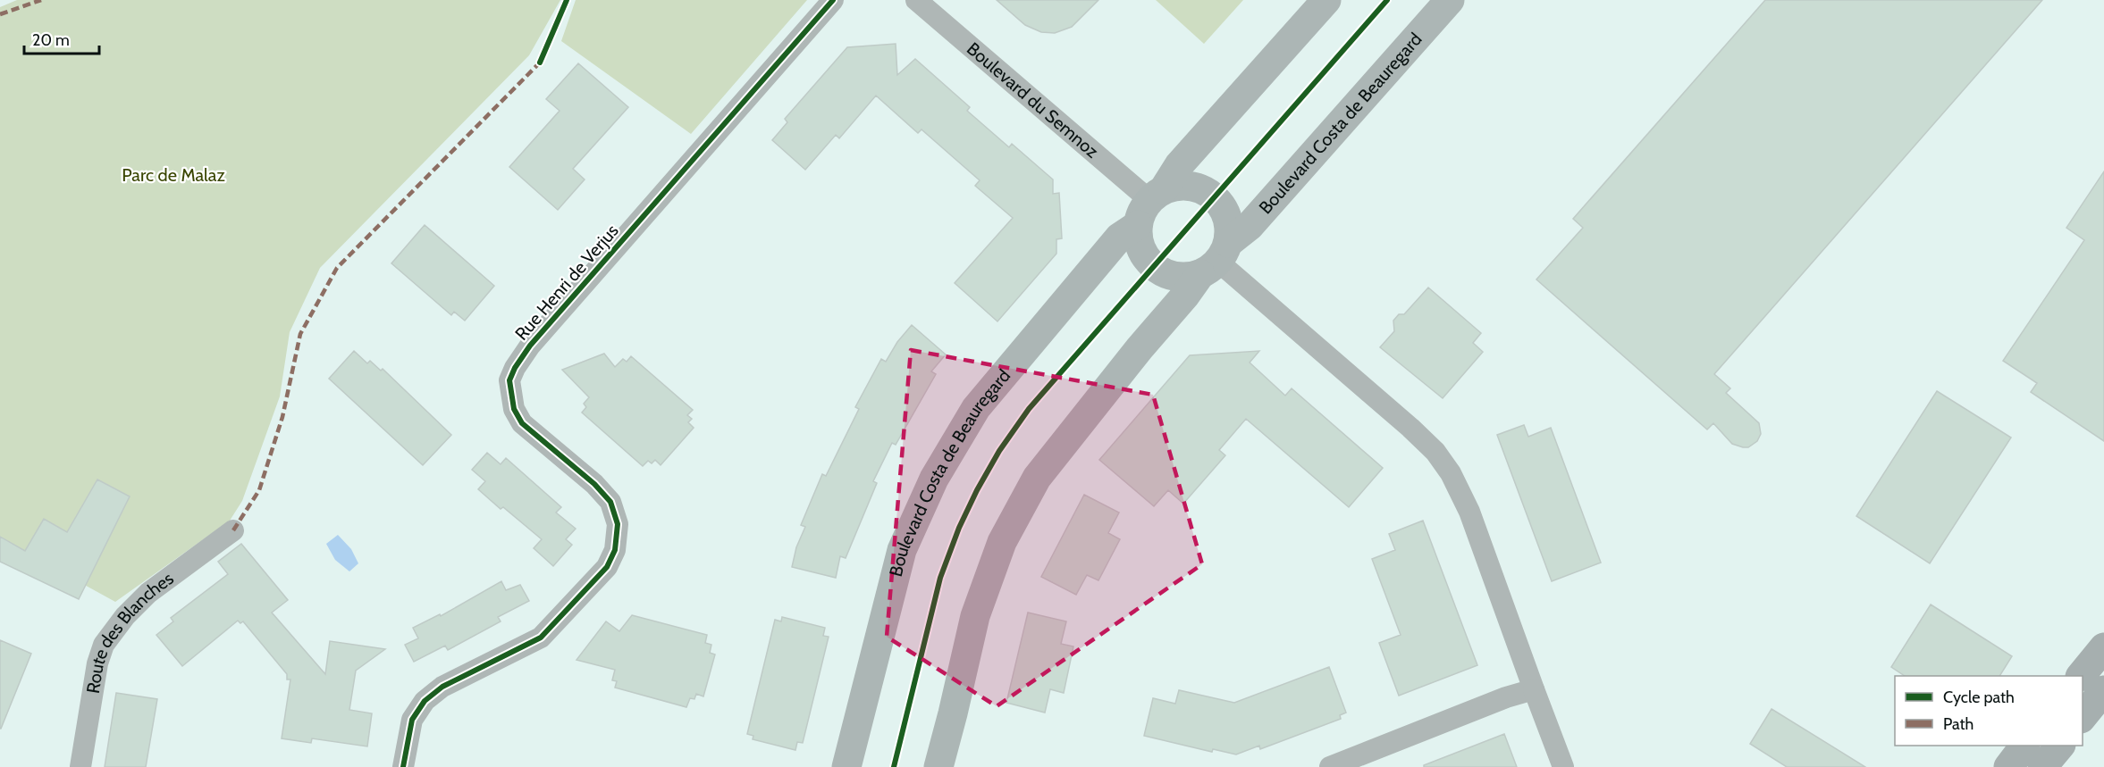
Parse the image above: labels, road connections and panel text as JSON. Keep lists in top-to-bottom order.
{
  "streets": {
    "street": [
      "Boulevard du Semnoz",
      "Boulevard Costa de Beauregard",
      "Rue Henri de Verjus",
      "Route des Blanches"
    ]
  },
  "crossings": [
    ["Boulevard du Semnoz", "Boulevard Costa de Beauregard"]
  ],
  "parks": ["Parc de Malaz"],
  "legend": ["Cycle path", "Path"],
  "scale_bar": "20 m"
}
